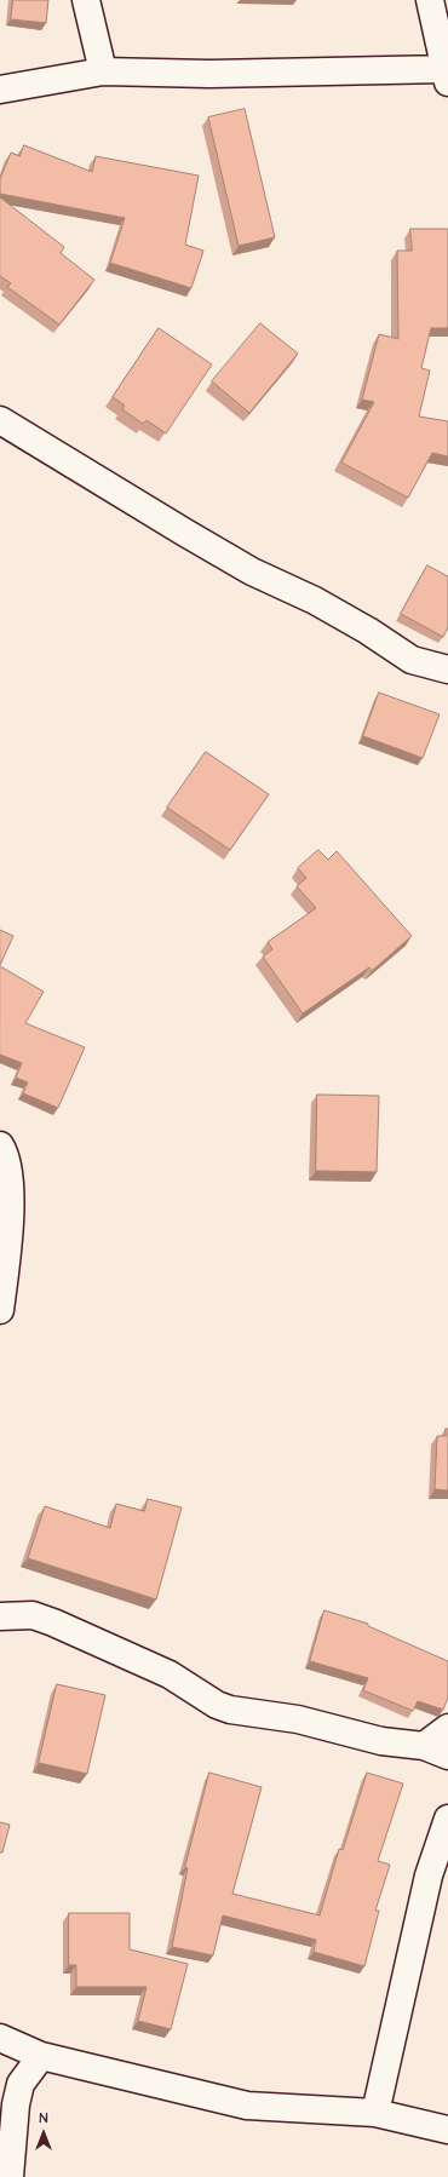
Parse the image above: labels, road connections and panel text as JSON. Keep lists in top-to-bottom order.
{
  "north": "top"
}
